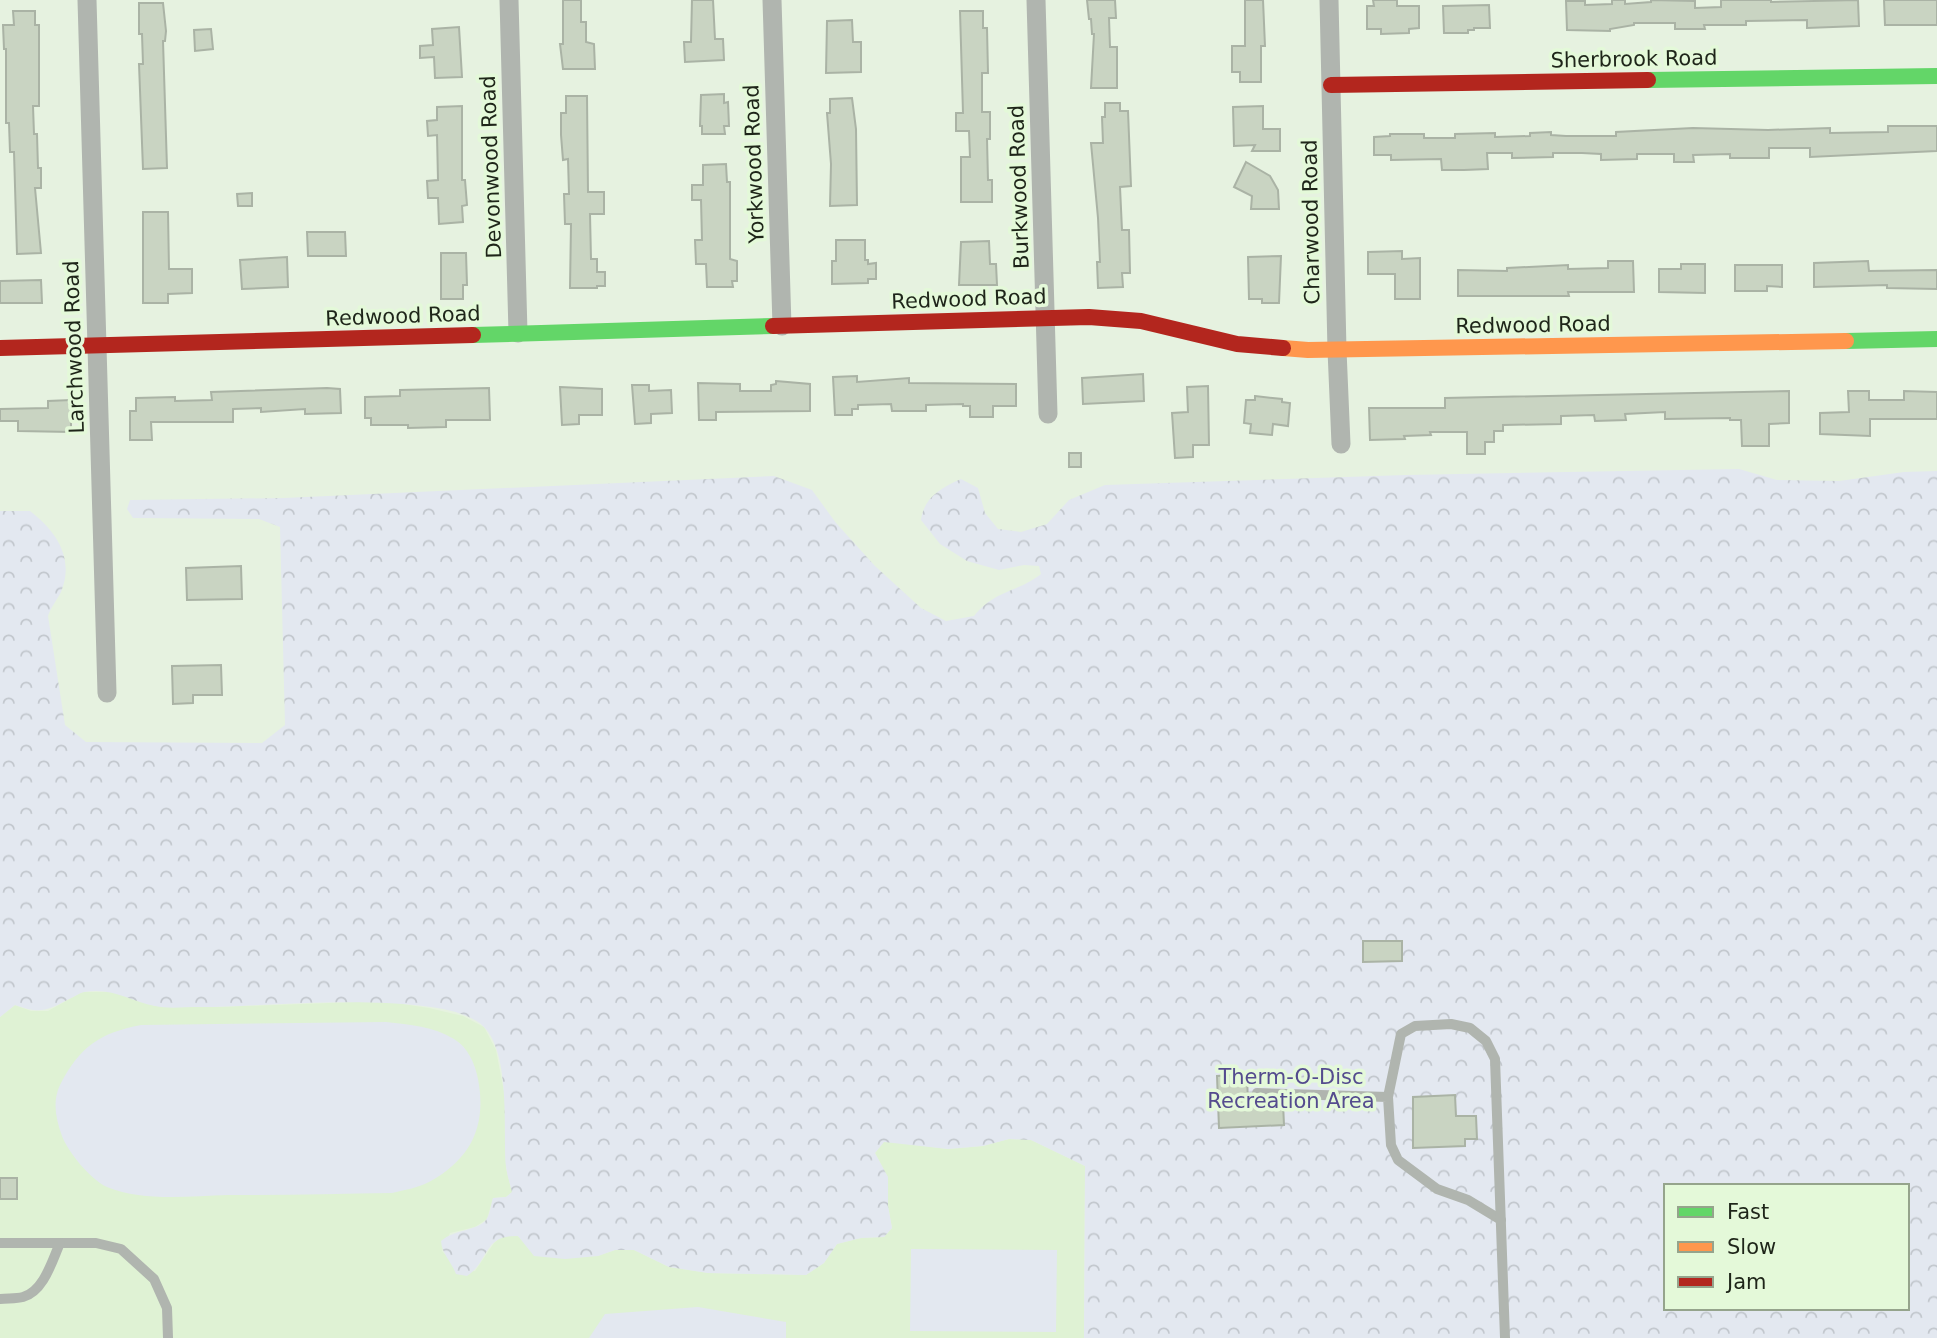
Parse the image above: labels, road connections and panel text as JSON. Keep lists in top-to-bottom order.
{
  "streets": {
    "street": [
      "Sherbrook Road",
      "Yorkwood Road",
      "Devonwood Road",
      "Burkwood Road",
      "Charwood Road",
      "Redwood Road",
      "Larchwood Road"
    ]
  },
  "crossings": [
    ["Sherbrook Road", "Charwood Road"],
    ["Yorkwood Road", "Redwood Road"],
    ["Devonwood Road", "Redwood Road"],
    ["Burkwood Road", "Redwood Road"],
    ["Charwood Road", "Redwood Road"],
    ["Redwood Road", "Larchwood Road"]
  ],
  "parks": ["Therm-O-Disc Recreation Area"],
  "legend": ["Fast", "Slow", "Jam"]
}
